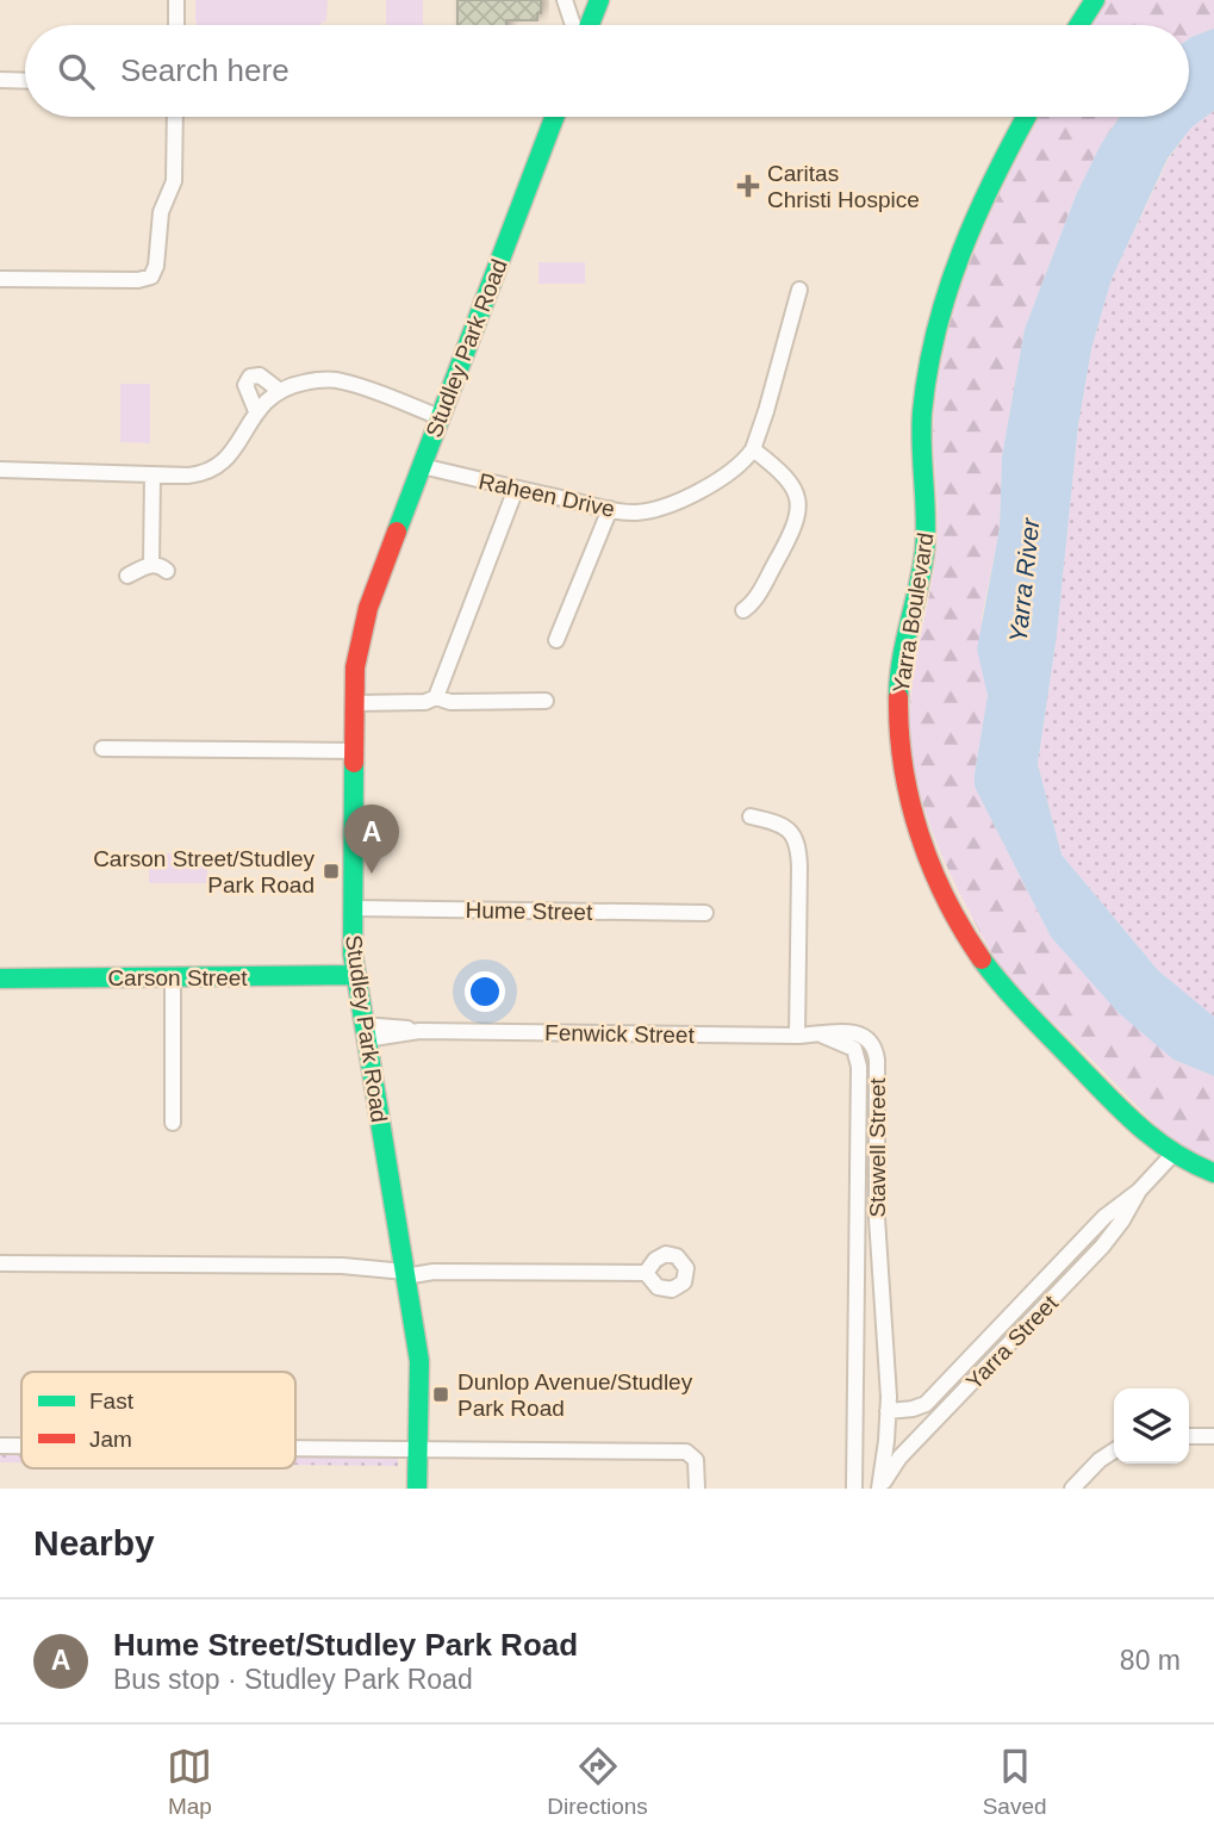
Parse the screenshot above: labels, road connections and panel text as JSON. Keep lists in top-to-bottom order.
{
  "streets": {
    "main road": ["Studley Park Road", "Yarra Boulevard", "Carson Street"],
    "street": [
      "Raheen Drive",
      "Hume Street",
      "Fenwick Street",
      "Stawell Street",
      "Yarra Street"
    ]
  },
  "crossings": [
    ["Studley Park Road", "Raheen Drive"],
    ["Studley Park Road", "Hume Street"],
    ["Studley Park Road", "Carson Street"],
    ["Studley Park Road", "Fenwick Street"],
    ["Yarra Boulevard", "Yarra Street"],
    ["Fenwick Street", "Stawell Street"],
    ["Stawell Street", "Yarra Street"]
  ],
  "water": ["Yarra River"],
  "places": {
    "health": ["Caritas Christi Hospice"],
    "transit": ["Carson Street/Studley Park Road", "Dunlop Avenue/Studley Park Road"]
  },
  "legend": ["Fast", "Jam"],
  "page": {
    "search": "Search here",
    "pins": "A",
    "heading": "Nearby",
    "list": [
      {
        "mark": "A",
        "name": "Hume Street/Studley Park Road",
        "note": "Bus stop · Studley Park Road",
        "value": "80 m"
      }
    ],
    "nav": ["Map", "Directions", "Saved"]
  }
}
